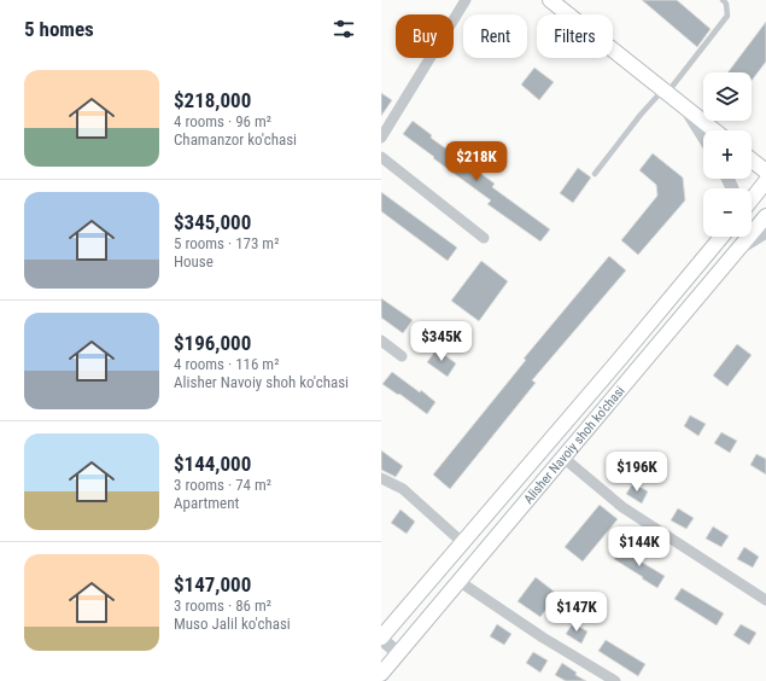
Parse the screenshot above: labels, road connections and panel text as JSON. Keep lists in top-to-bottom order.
{
  "streets": {
    "main road": ["Alisher Navoiy shoh ko'chasi"]
  },
  "page": {
    "heading": "5 homes",
    "chip": ["Buy", "Rent", "Filters"],
    "list": [
      {
        "name": "$218,000",
        "note": "4 rooms · 96 m² · Chamanzor ko'chasi"
      },
      {
        "name": "$345,000",
        "note": "5 rooms · 173 m² · House"
      },
      {
        "name": "$196,000",
        "note": "4 rooms · 116 m² · Alisher Navoiy shoh ko'chasi"
      },
      {
        "name": "$144,000",
        "note": "3 rooms · 74 m² · Apartment"
      },
      {
        "name": "$147,000",
        "note": "3 rooms · 86 m² · Muso Jalil ko'chasi"
      }
    ],
    "map_buttons": ["+", "−"],
    "price": [
      "$218K",
      "$345K",
      "$196K",
      "$144K",
      "$147K"
    ]
  }
}
